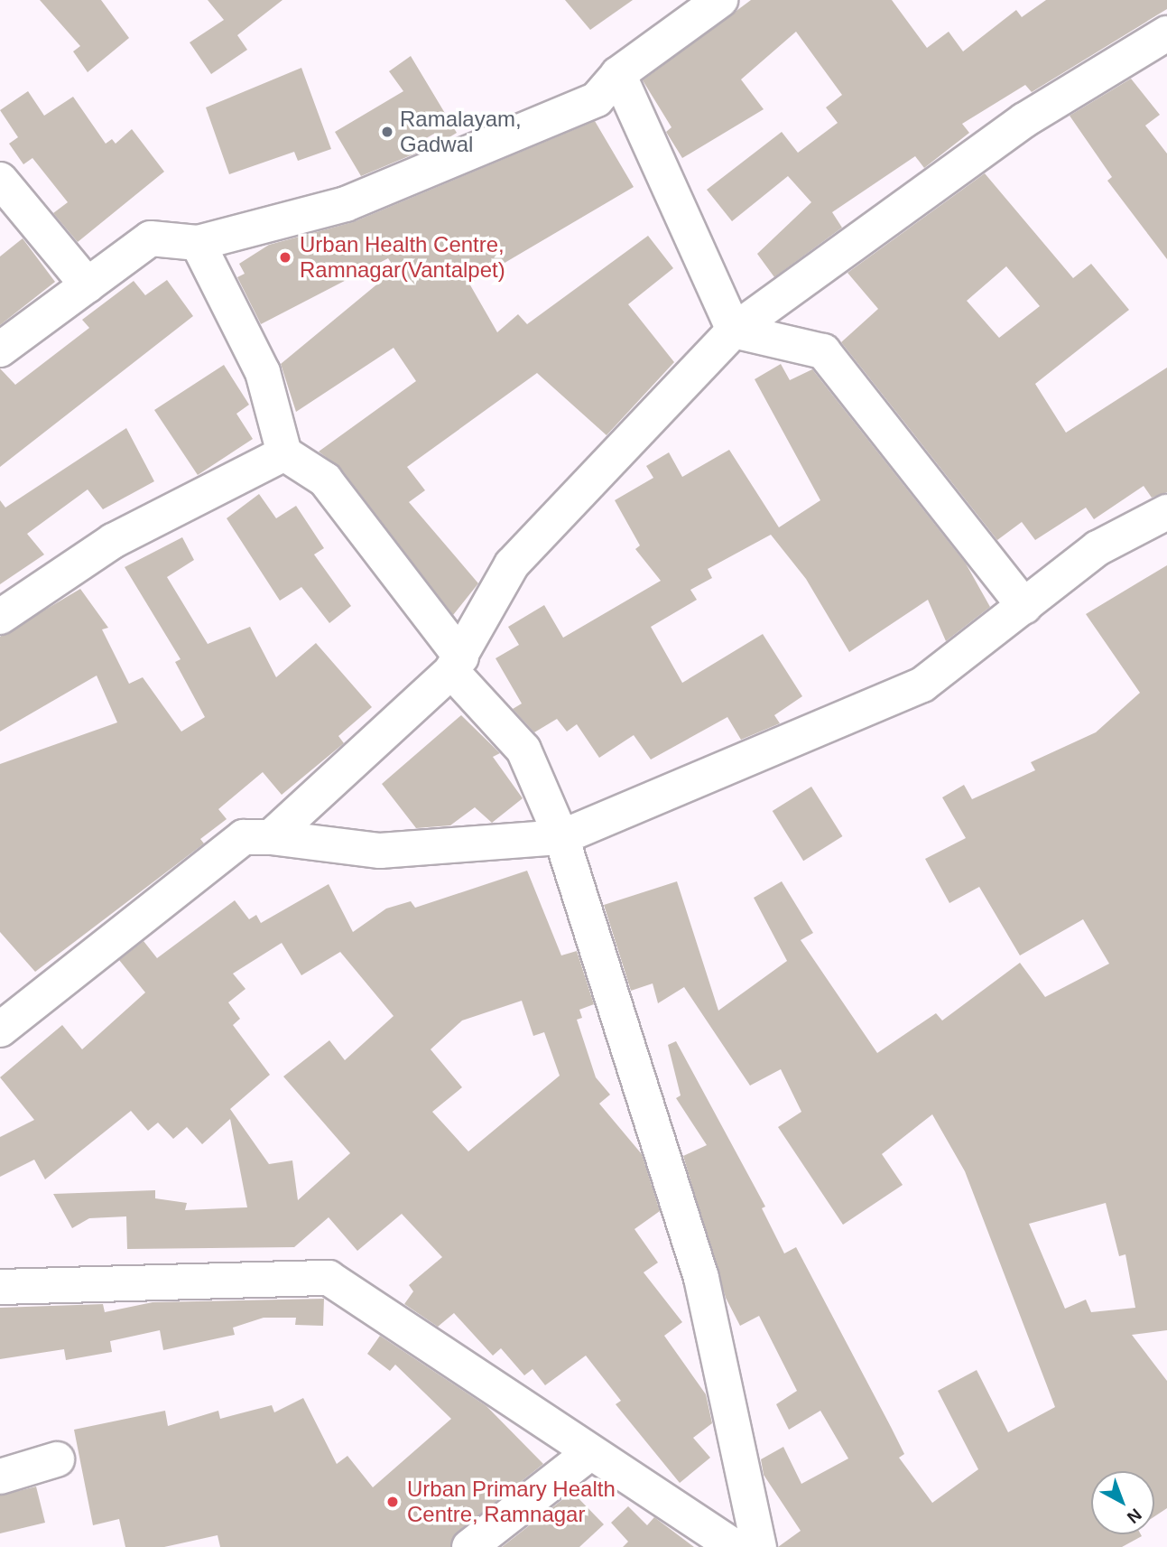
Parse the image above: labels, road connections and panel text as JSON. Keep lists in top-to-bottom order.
{
  "places": ["Ramalayam, Gadwal", "Urban Health Centre, Ramnagar(Vantalpet)", "Urban Primary Health Centre, Ramnagar"],
  "north": "bottom right"
}
